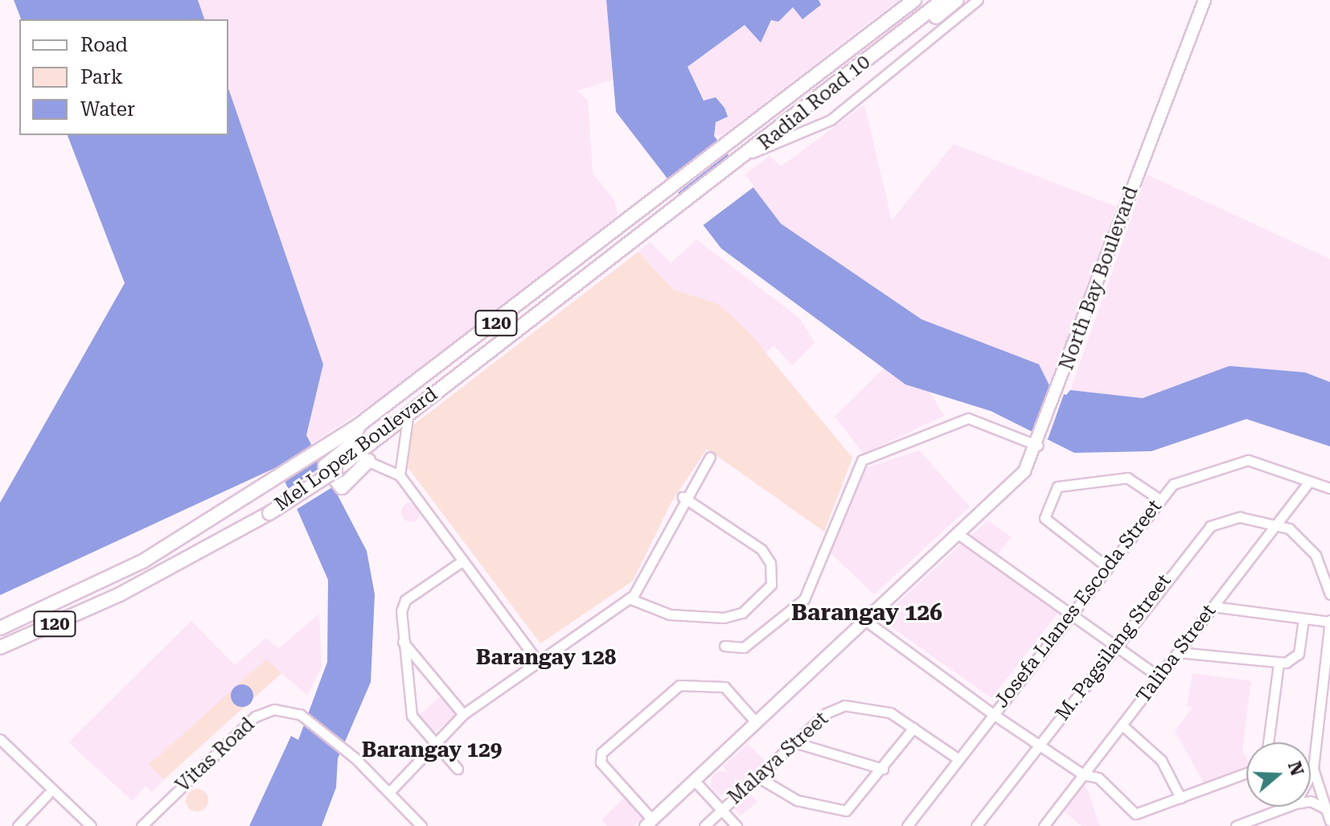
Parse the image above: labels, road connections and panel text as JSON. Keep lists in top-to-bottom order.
{
  "streets": {
    "highway": ["Radial Road 10", "120", "Mel Lopez Boulevard"],
    "main road": ["North Bay Boulevard"],
    "street": [
      "Josefa Llanes Escoda Street",
      "M. Pagsilang Street",
      "Taliba Street",
      "Vitas Road",
      "Malaya Street"
    ]
  },
  "crossings": [
    ["Radial Road 10", "Mel Lopez Boulevard"],
    ["Josefa Llanes Escoda Street", "Taliba Street"],
    ["Josefa Llanes Escoda Street", "Malaya Street"],
    ["M. Pagsilang Street", "Taliba Street"]
  ],
  "districts": ["Barangay 126", "Barangay 128", "Barangay 129"],
  "legend": ["Road", "Park", "Water"],
  "north": "right"
}
